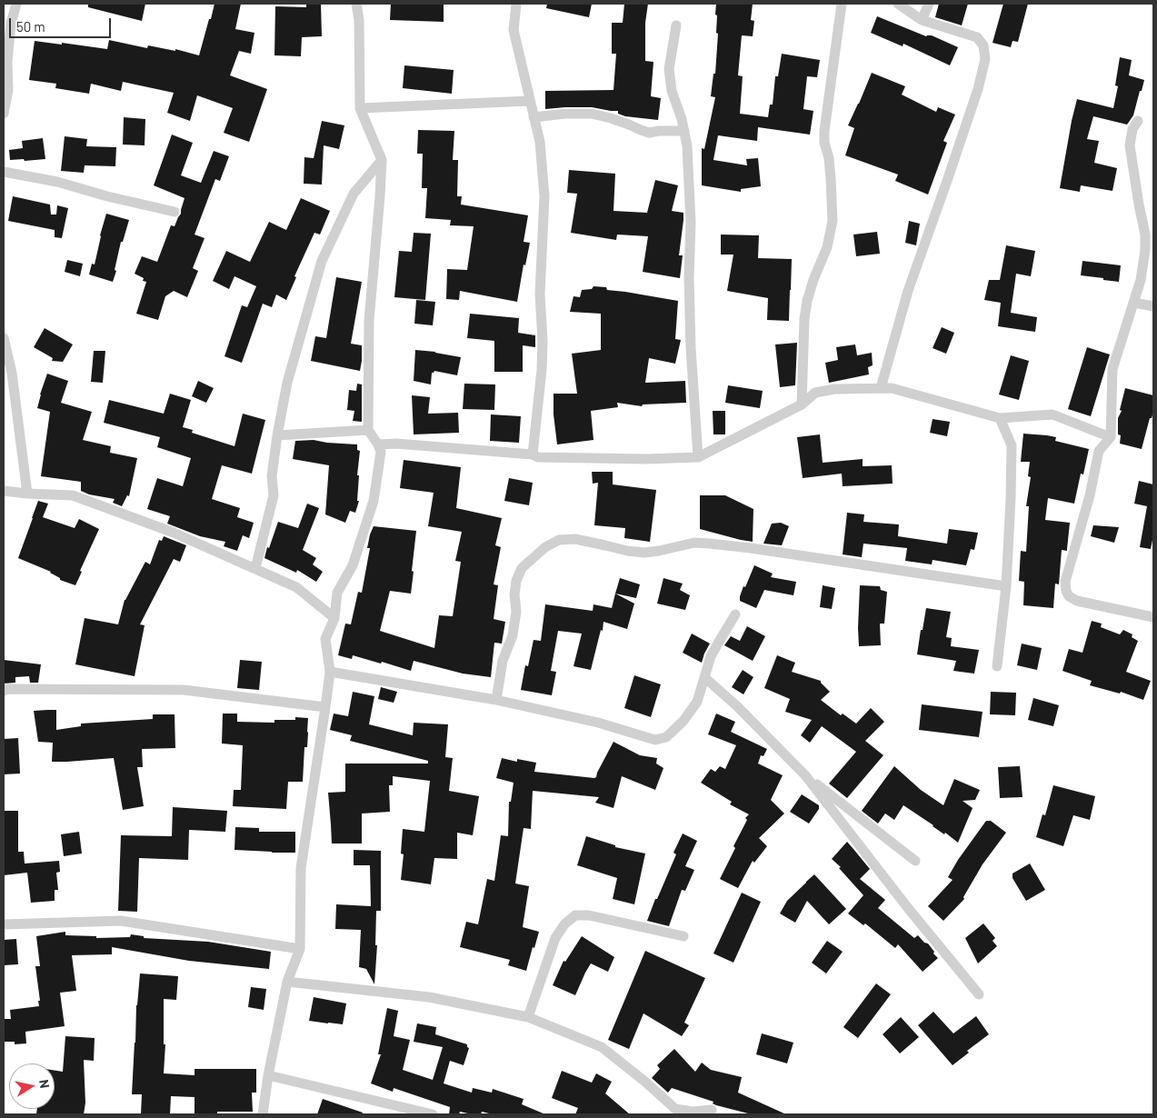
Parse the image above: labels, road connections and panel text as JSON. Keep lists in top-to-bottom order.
{
  "scale_bar": "50 m",
  "north": "right"
}
